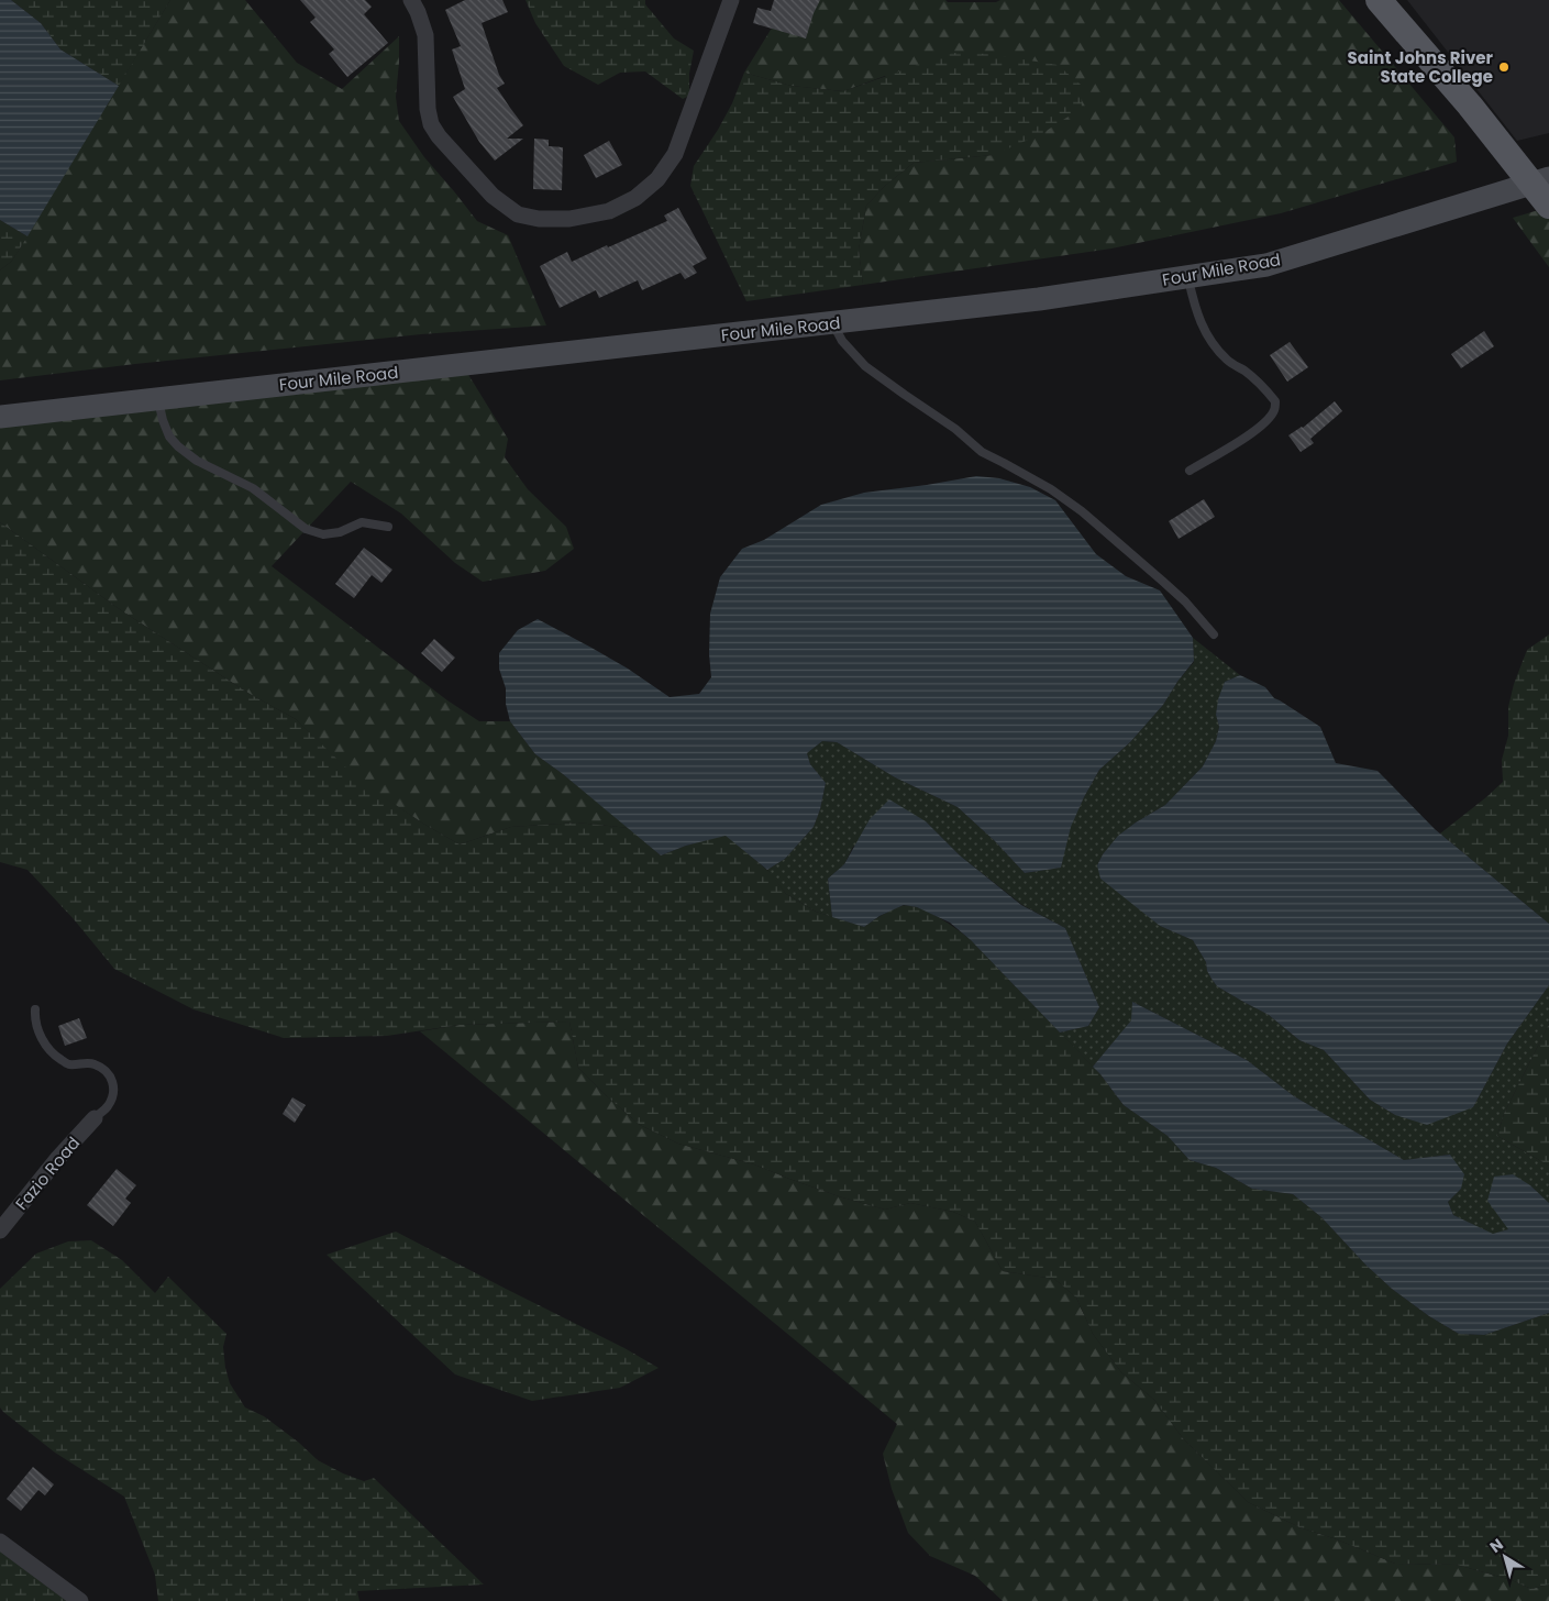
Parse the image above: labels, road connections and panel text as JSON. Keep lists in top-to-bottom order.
{
  "streets": {
    "main road": ["Four Mile Road"],
    "street": ["Fazio Road"]
  },
  "places": ["Saint Johns River State College"],
  "north": "top left"
}
